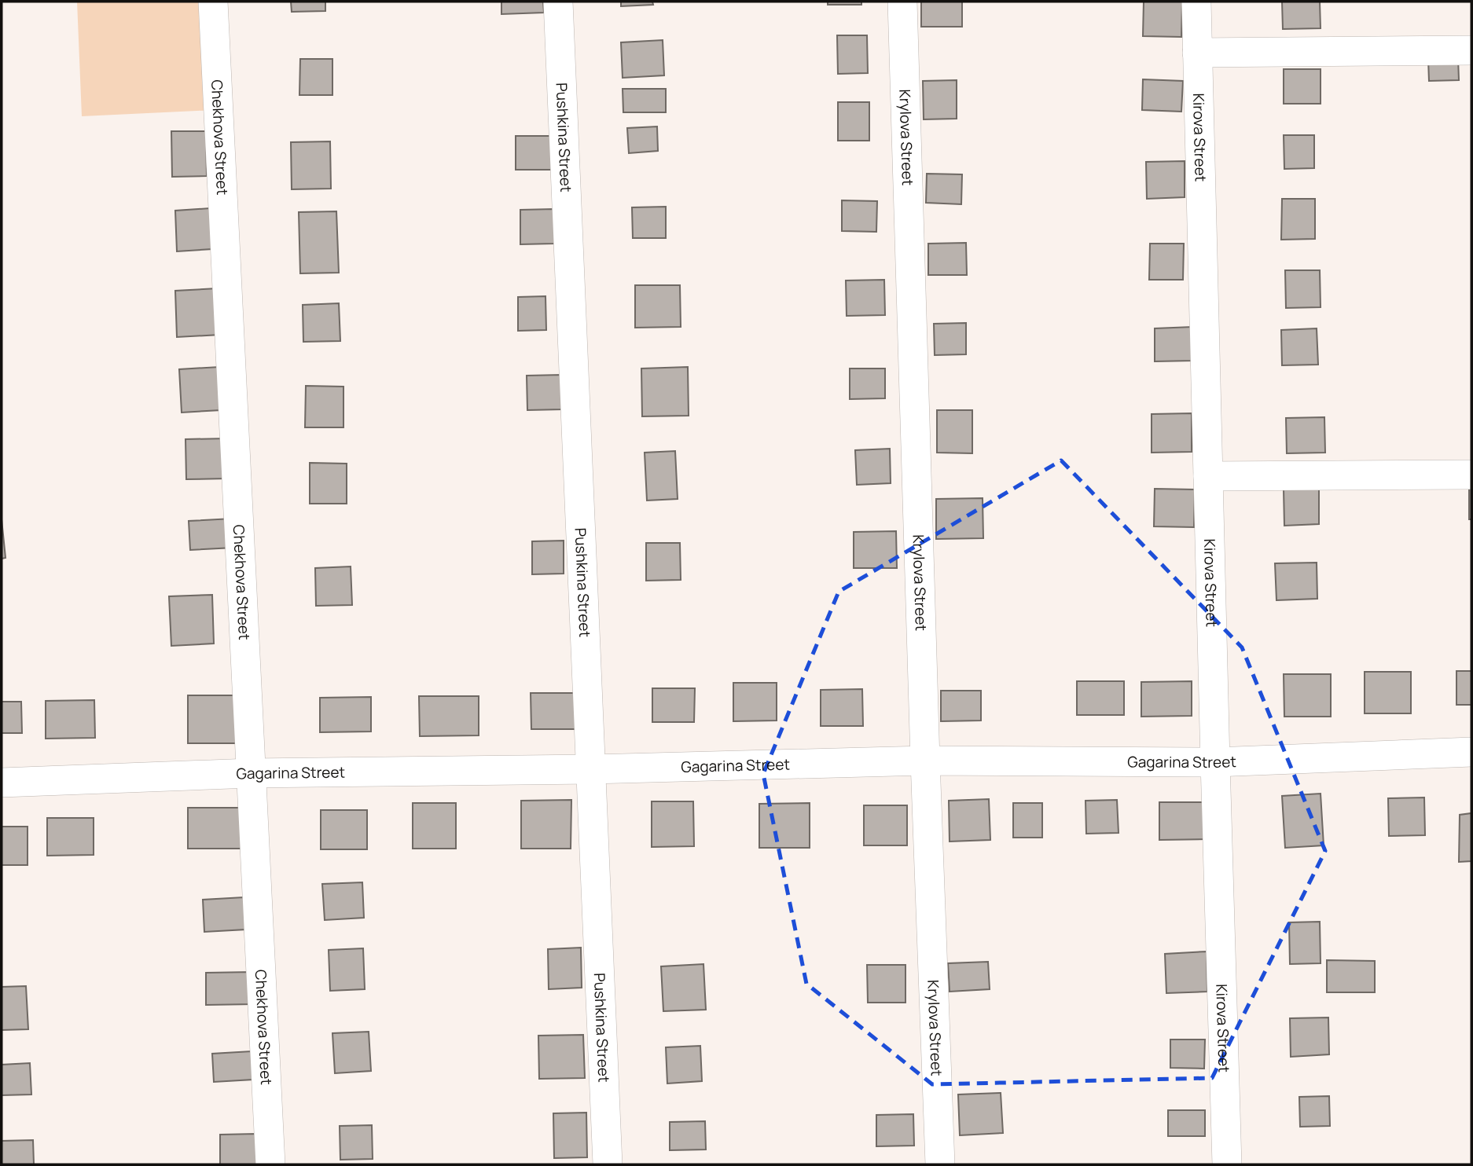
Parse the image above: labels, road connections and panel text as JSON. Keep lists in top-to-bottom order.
{
  "streets": {
    "street": [
      "Krylova Street",
      "Kirova Street",
      "Chekhova Street",
      "Pushkina Street",
      "Gagarina Street"
    ]
  },
  "crossings": [
    ["Krylova Street", "Gagarina Street"],
    ["Kirova Street", "Gagarina Street"],
    ["Chekhova Street", "Gagarina Street"],
    ["Pushkina Street", "Gagarina Street"]
  ]
}
